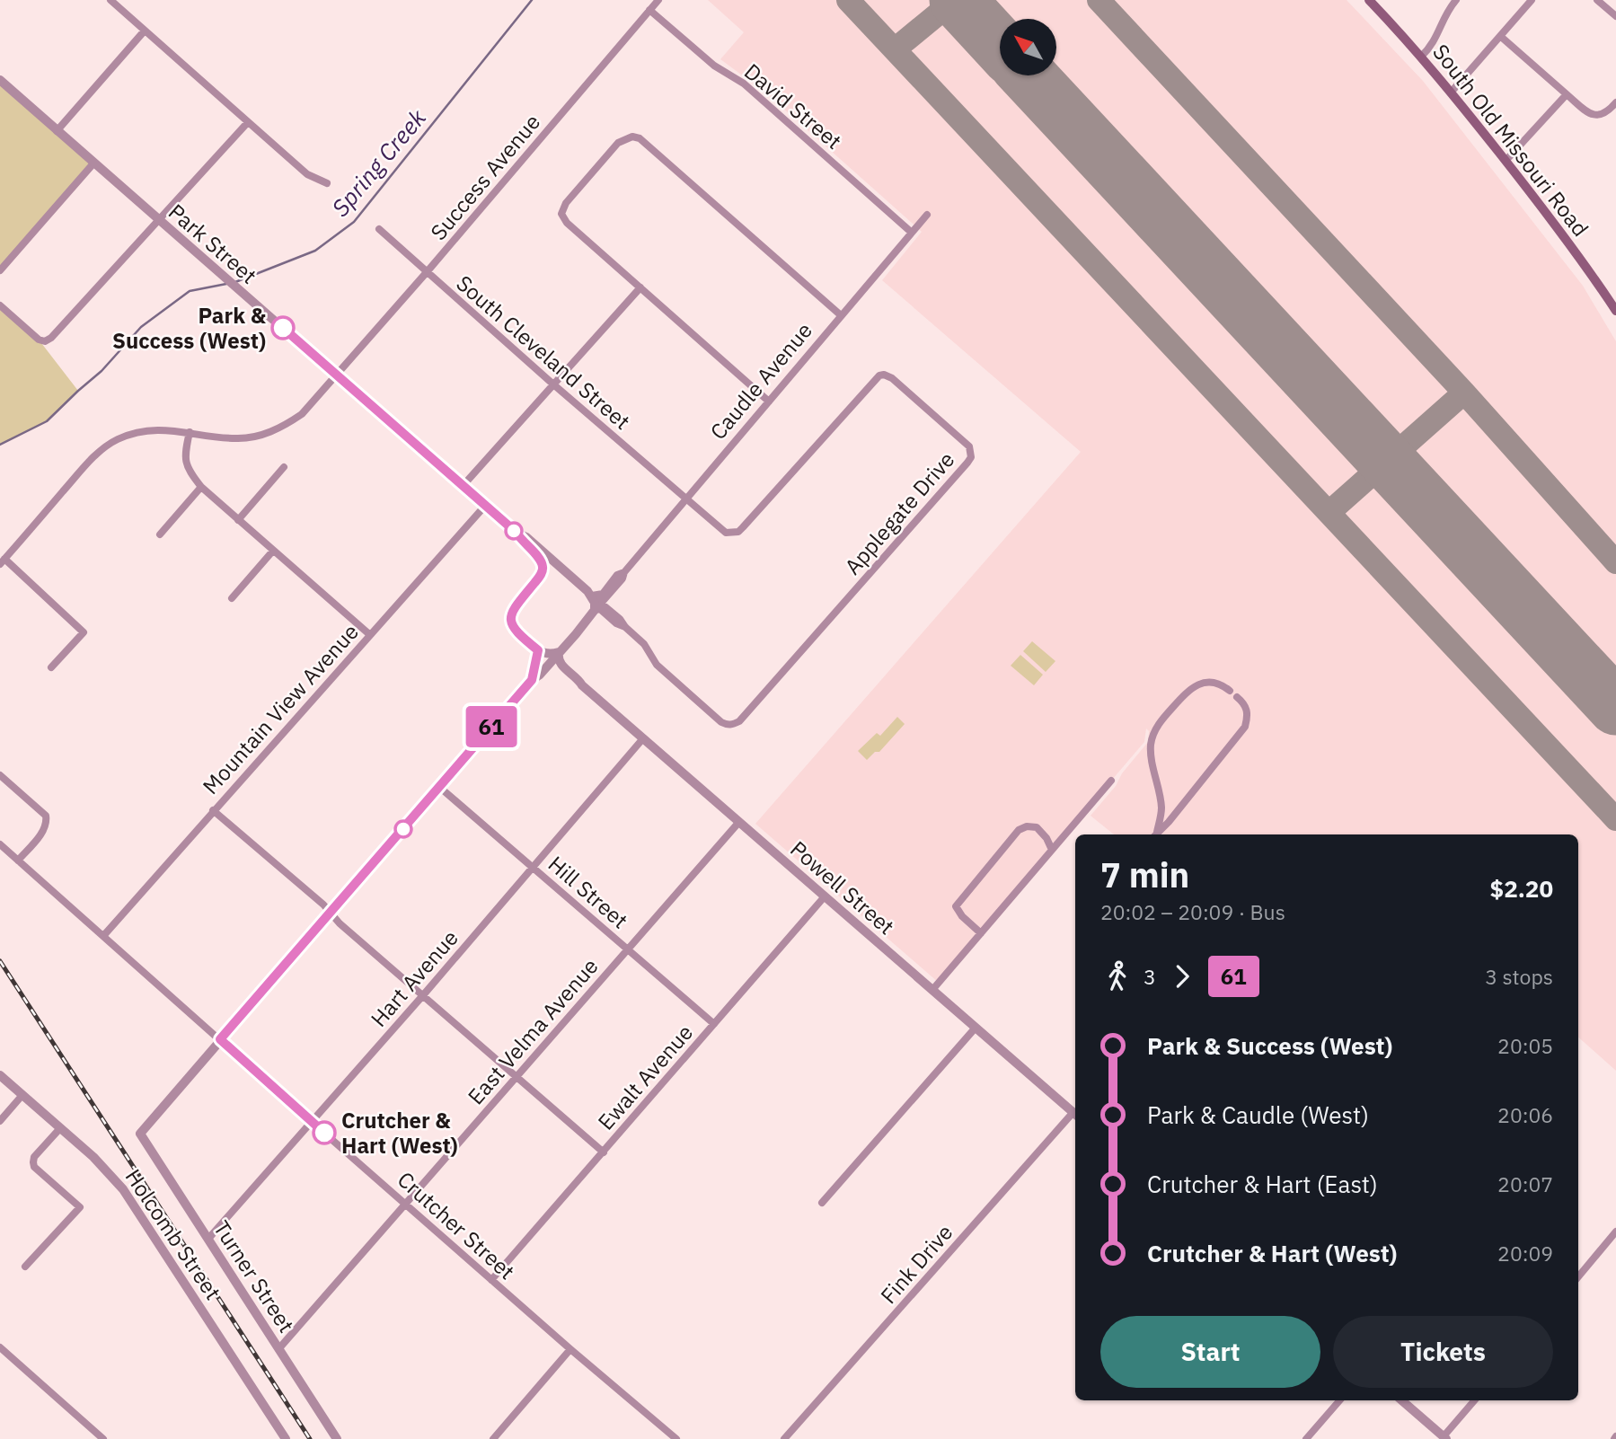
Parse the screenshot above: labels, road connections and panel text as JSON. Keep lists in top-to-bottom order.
{
  "streets": {
    "main road": ["South Old Missouri Road"],
    "street": [
      "David Street",
      "Success Avenue",
      "Park Street",
      "South Cleveland Street",
      "Caudle Avenue",
      "Applegate Drive",
      "Mountain View Avenue",
      "Powell Street",
      "Hill Street",
      "Hart Avenue",
      "East Velma Avenue",
      "Ewalt Avenue",
      "Crutcher Street",
      "Holcomb Street",
      "Fink Drive",
      "Turner Street"
    ]
  },
  "crossings": [
    ["David Street", "Success Avenue"],
    ["David Street", "Caudle Avenue"],
    ["Success Avenue", "Park Street"],
    ["Success Avenue", "South Cleveland Street"],
    ["Park Street", "Caudle Avenue"],
    ["Park Street", "Applegate Drive"],
    ["Park Street", "Mountain View Avenue"],
    ["Park Street", "Powell Street"],
    ["South Cleveland Street", "Caudle Avenue"],
    ["South Cleveland Street", "Applegate Drive"],
    ["Caudle Avenue", "Applegate Drive"],
    ["Caudle Avenue", "Powell Street"],
    ["Applegate Drive", "Powell Street"],
    ["Mountain View Avenue", "Crutcher Street"],
    ["Powell Street", "Hart Avenue"],
    ["Powell Street", "East Velma Avenue"],
    ["Powell Street", "Ewalt Avenue"],
    ["Hill Street", "Hart Avenue"],
    ["Hill Street", "East Velma Avenue"],
    ["Hill Street", "Ewalt Avenue"],
    ["Hart Avenue", "Crutcher Street"],
    ["Hart Avenue", "Turner Street"],
    ["East Velma Avenue", "Crutcher Street"],
    ["East Velma Avenue", "Turner Street"],
    ["Ewalt Avenue", "Crutcher Street"],
    ["Crutcher Street", "Turner Street"]
  ],
  "water": ["Spring Creek"],
  "places": ["Park & Success (West)", "Crutcher & Hart (West)"],
  "lines": ["bus line 61"],
  "north": "top left",
  "page": {
    "on_map": "61",
    "heading": ["7 min", "20:02 – 20:09 · Bus", "$2.20"],
    "legs": ["3", "61", "3 stops"],
    "list": [
      {
        "name": "Park & Success (West)",
        "value": "20:05"
      },
      {
        "name": "Park & Caudle (West)",
        "value": "20:06"
      },
      {
        "name": "Crutcher & Hart (East)",
        "value": "20:07"
      },
      {
        "name": "Crutcher & Hart (West)",
        "value": "20:09"
      }
    ],
    "buttons": ["Start", "Tickets"]
  }
}
